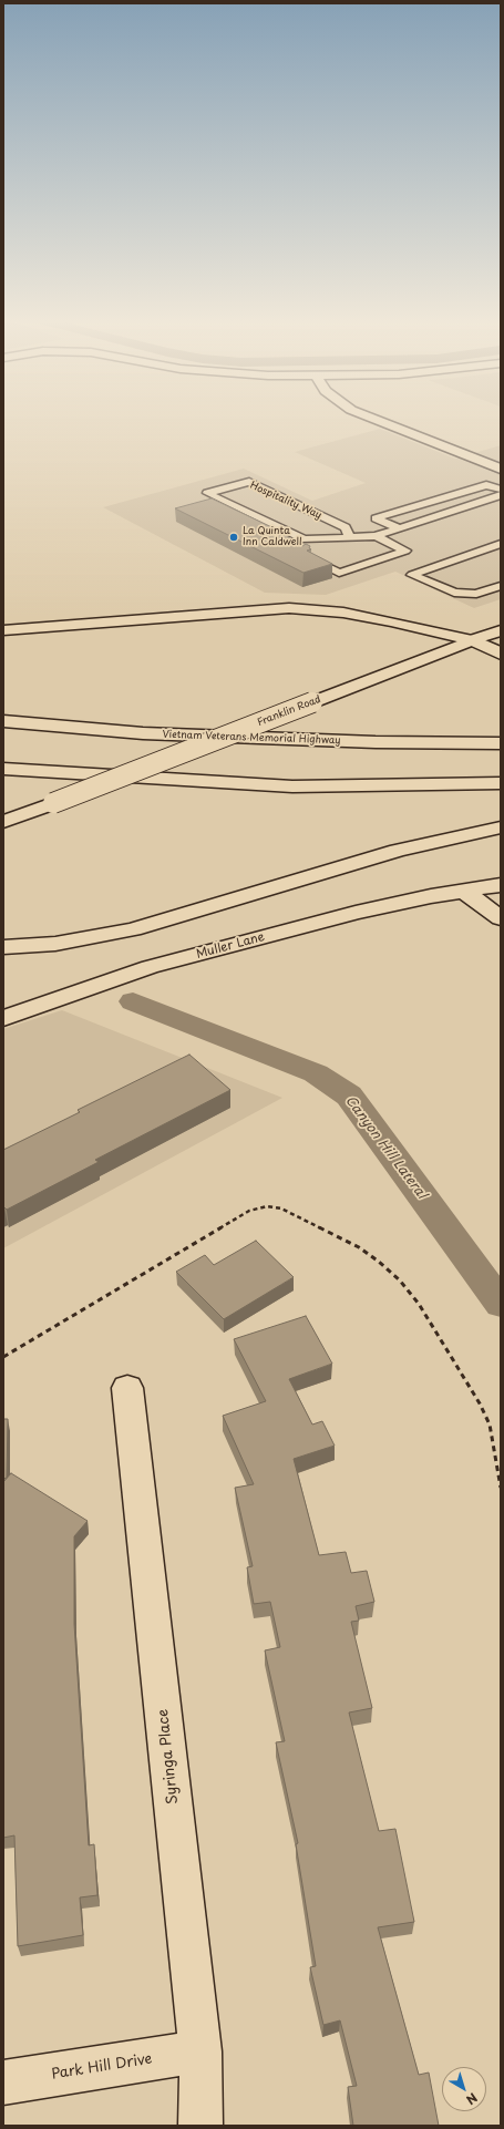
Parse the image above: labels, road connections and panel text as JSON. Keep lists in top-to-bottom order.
{
  "streets": {
    "main road": [
      "Franklin Road",
      "Vietnam Veterans Memorial Highway",
      "Muller Lane",
      "Syringa Place",
      "Park Hill Drive"
    ],
    "lane": ["Hospitality Way"]
  },
  "crossings": [
    ["Syringa Place", "Park Hill Drive"]
  ],
  "water": ["Canyon Hill Lateral"],
  "places": ["La Quinta Inn Caldwell"],
  "north": "bottom right"
}
